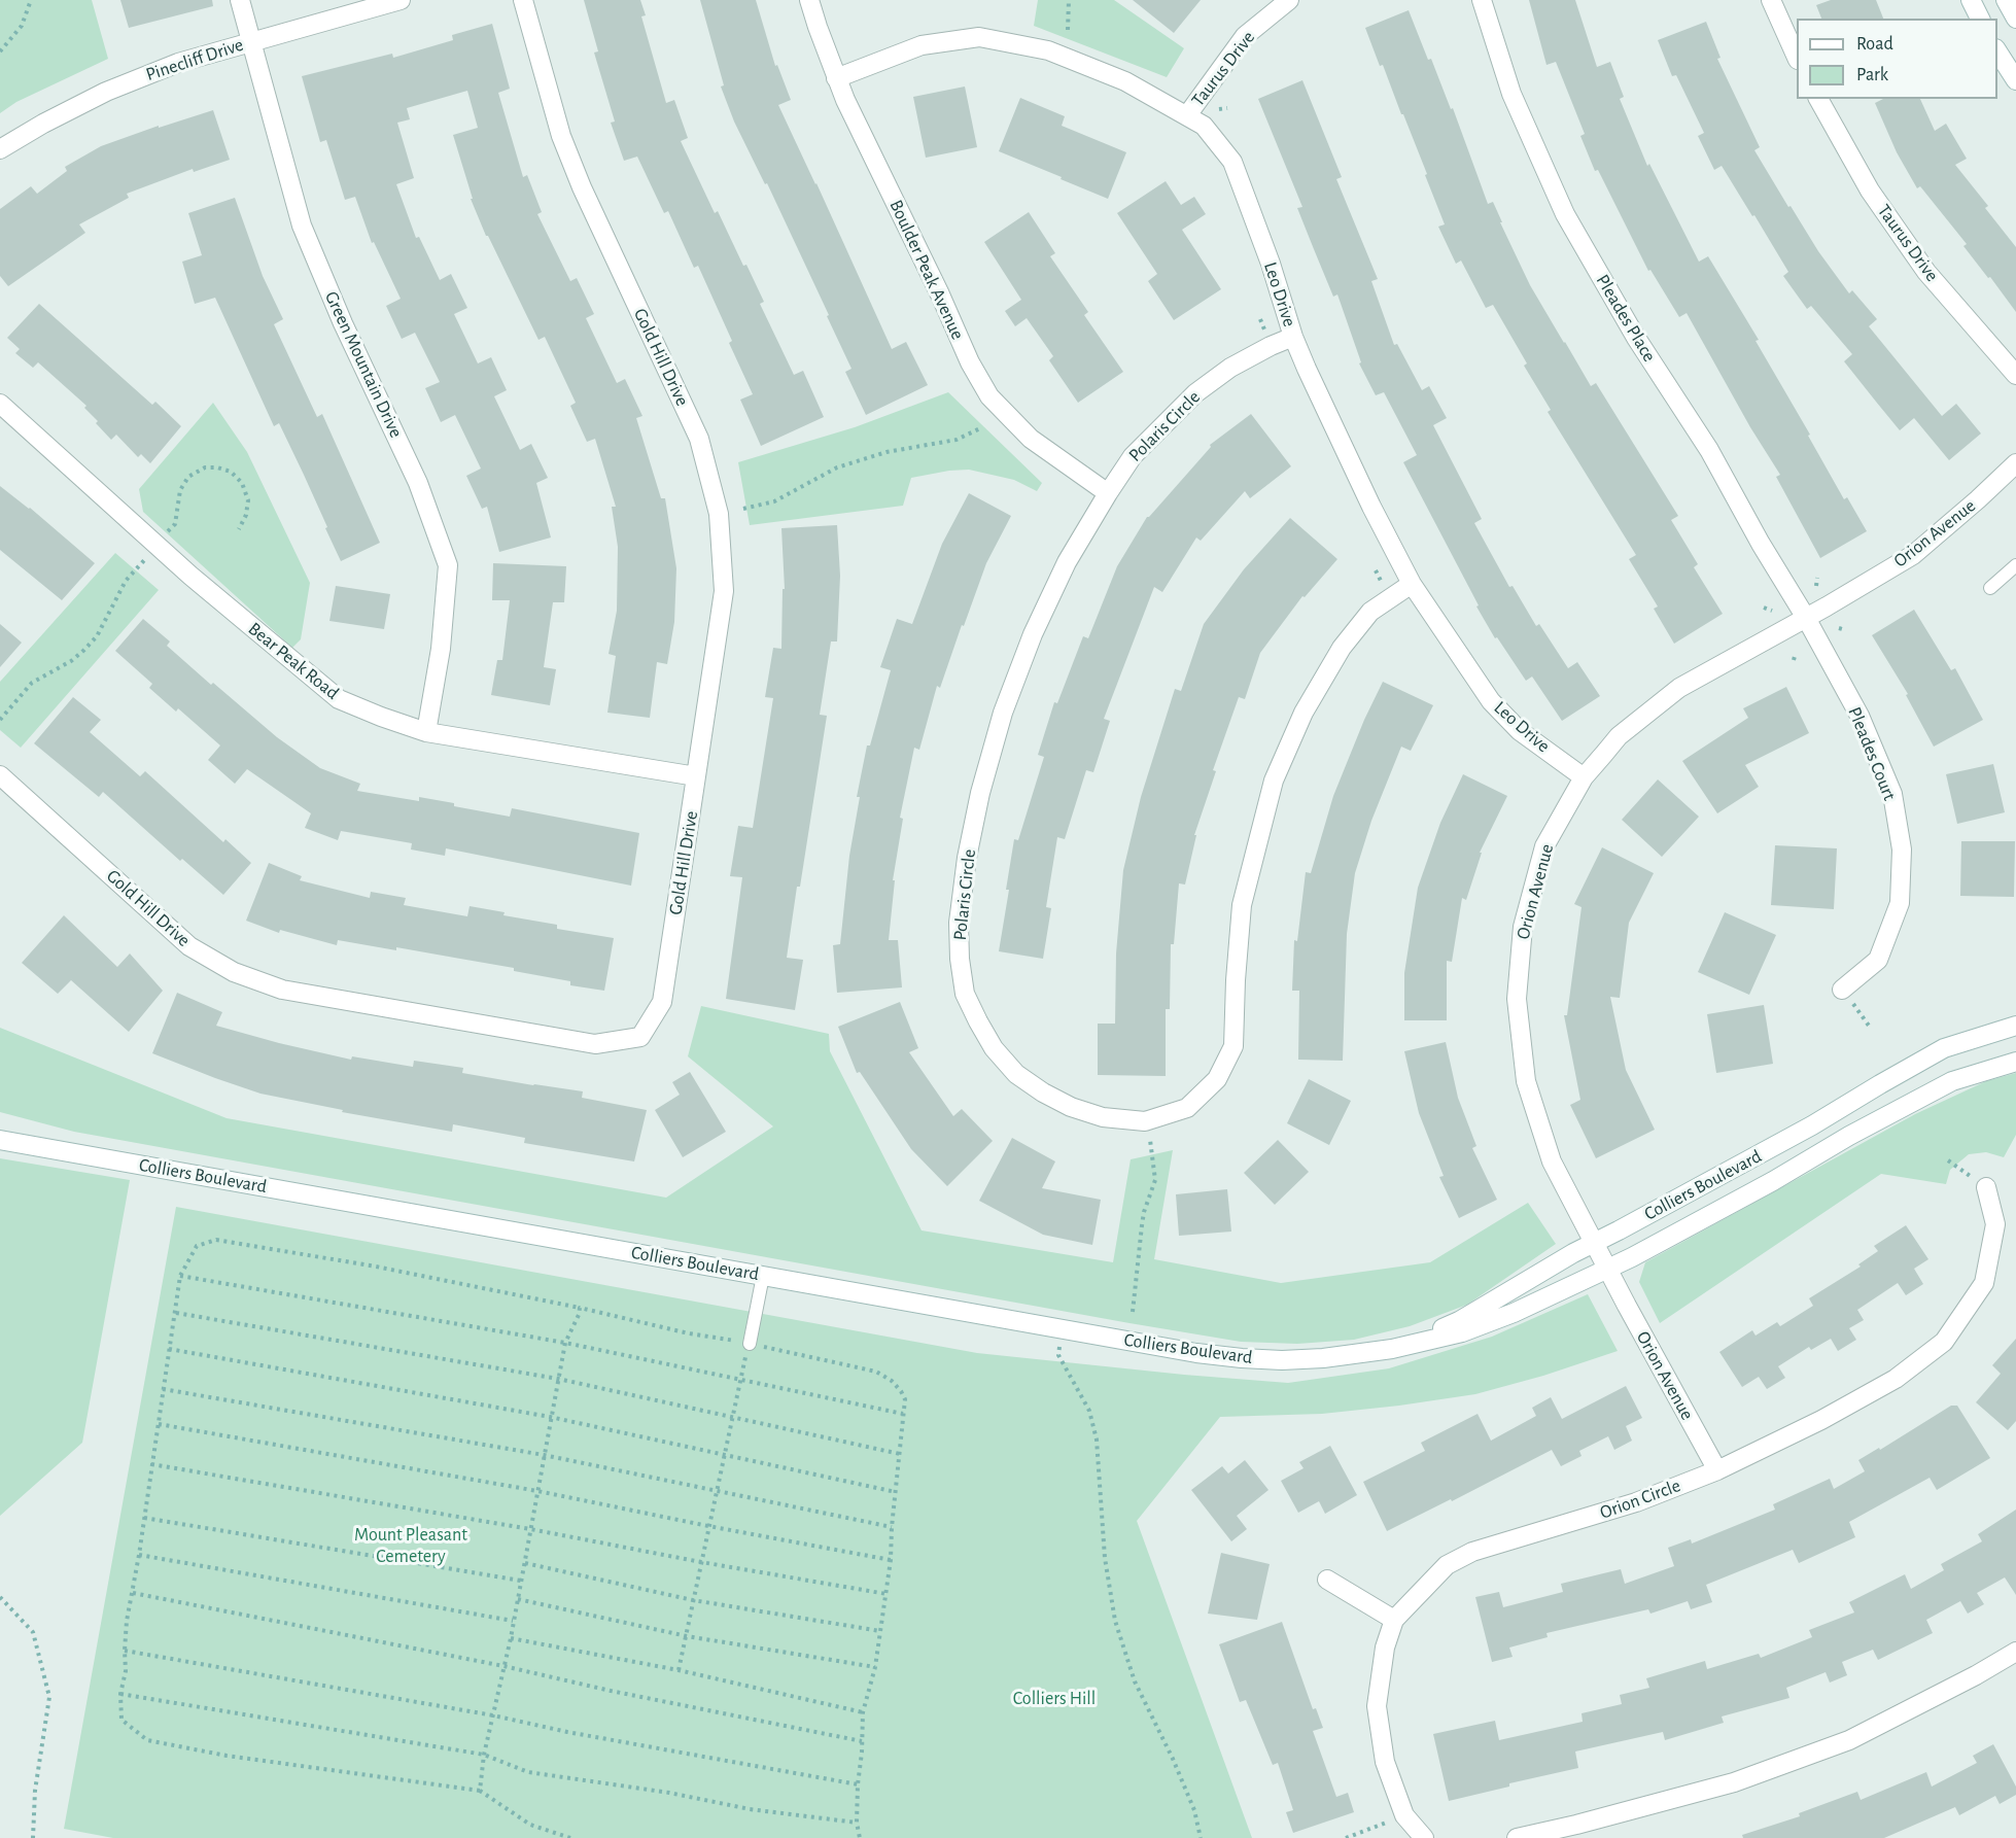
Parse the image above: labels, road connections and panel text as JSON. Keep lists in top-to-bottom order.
{
  "streets": {
    "street": [
      "Pinecliff Drive",
      "Taurus Drive",
      "Boulder Peak Avenue",
      "Leo Drive",
      "Pleades Place",
      "Gold Hill Drive",
      "Green Mountain Drive",
      "Polaris Circle",
      "Orion Avenue",
      "Bear Peak Road",
      "Pleades Court",
      "Colliers Boulevard",
      "Orion Circle"
    ]
  },
  "crossings": [
    ["Pinecliff Drive", "Green Mountain Drive"],
    ["Taurus Drive", "Leo Drive"],
    ["Boulder Peak Avenue", "Leo Drive"],
    ["Boulder Peak Avenue", "Polaris Circle"],
    ["Leo Drive", "Polaris Circle"],
    ["Leo Drive", "Orion Avenue"],
    ["Pleades Place", "Orion Avenue"],
    ["Pleades Place", "Pleades Court"],
    ["Gold Hill Drive", "Bear Peak Road"],
    ["Green Mountain Drive", "Bear Peak Road"],
    ["Orion Avenue", "Pleades Court"],
    ["Orion Avenue", "Colliers Boulevard"],
    ["Orion Avenue", "Orion Circle"]
  ],
  "parks": ["Mount Pleasant Cemetery", "Colliers Hill"],
  "legend": ["Road", "Park"]
}
